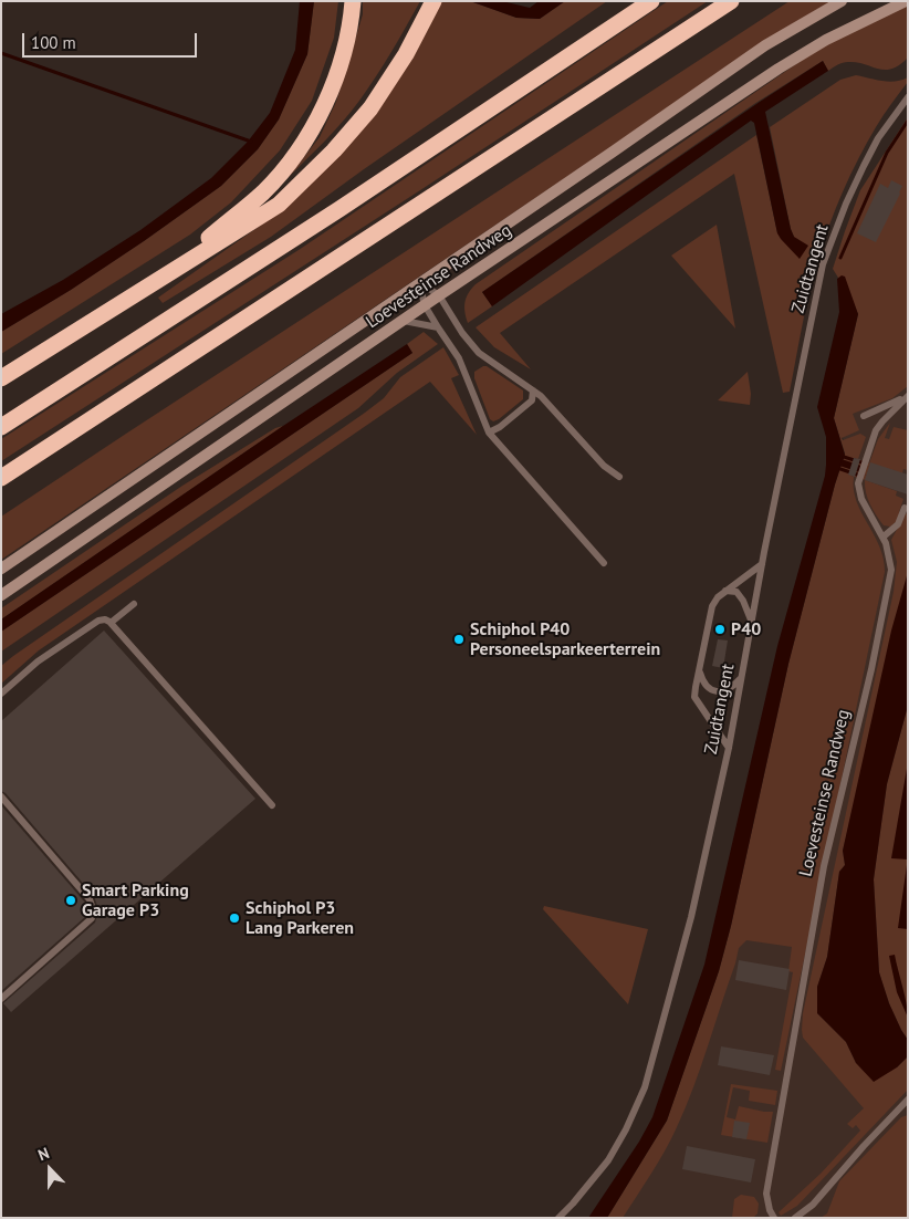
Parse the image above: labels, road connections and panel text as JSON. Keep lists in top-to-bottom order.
{
  "streets": {
    "street": ["Loevesteinse Randweg"],
    "lane": ["Zuidtangent"]
  },
  "places": [
    "P40",
    "Schiphol P40 Personeelsparkeerterrein",
    "Smart Parking Garage P3",
    "Schiphol P3 Lang Parkeren"
  ],
  "scale_bar": "100 m",
  "north": "top"
}
